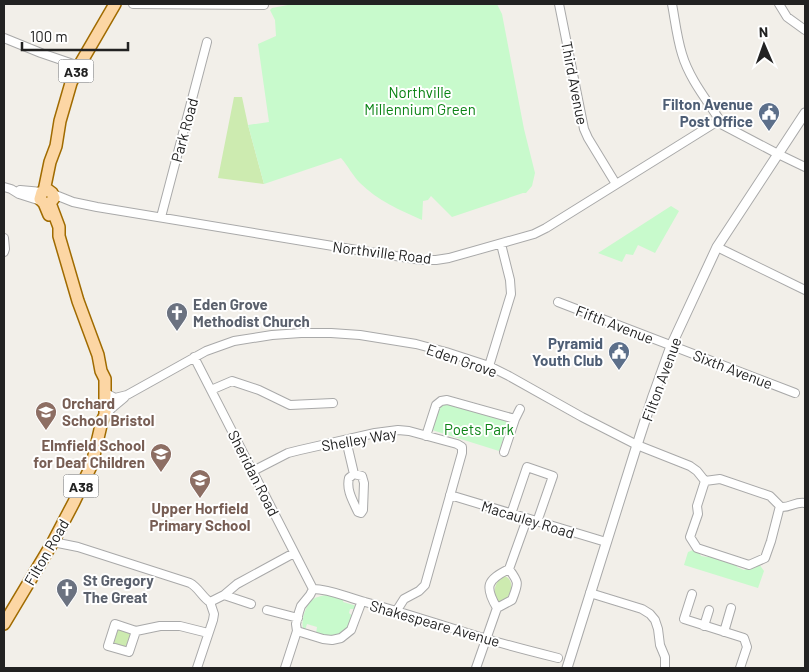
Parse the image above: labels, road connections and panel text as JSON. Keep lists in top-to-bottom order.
{
  "streets": {
    "main road": ["A38", "Filton Road"],
    "street": [
      "Third Avenue",
      "Park Road",
      "Northville Road",
      "Fifth Avenue",
      "Eden Grove",
      "Sixth Avenue",
      "Filton Avenue",
      "Shelley Way",
      "Sheridan Road",
      "Macauley Road",
      "Shakespeare Avenue"
    ]
  },
  "crossings": [
    ["A38", "Northville Road"],
    ["A38", "Filton Road"],
    ["Third Avenue", "Northville Road"],
    ["Park Road", "Northville Road"],
    ["Northville Road", "Filton Road"],
    ["Fifth Avenue", "Sixth Avenue"],
    ["Fifth Avenue", "Filton Avenue"],
    ["Eden Grove", "Filton Avenue"],
    ["Eden Grove", "Sheridan Road"],
    ["Eden Grove", "Filton Road"],
    ["Sixth Avenue", "Filton Avenue"],
    ["Filton Avenue", "Macauley Road"],
    ["Shelley Way", "Sheridan Road"],
    ["Shelley Way", "Macauley Road"],
    ["Sheridan Road", "Shakespeare Avenue"]
  ],
  "parks": ["Northville Millennium Green", "Poets Park"],
  "places": {
    "public building": ["Filton Avenue Post Office", "Pyramid Youth Club"],
    "church": ["Eden Grove Methodist Church", "St Gregory The Great"],
    "school or university": ["Orchard School Bristol", "Elmfield School for Deaf Children", "Upper Horfield Primary School"]
  },
  "scale_bar": "100 m",
  "north": "top"
}
